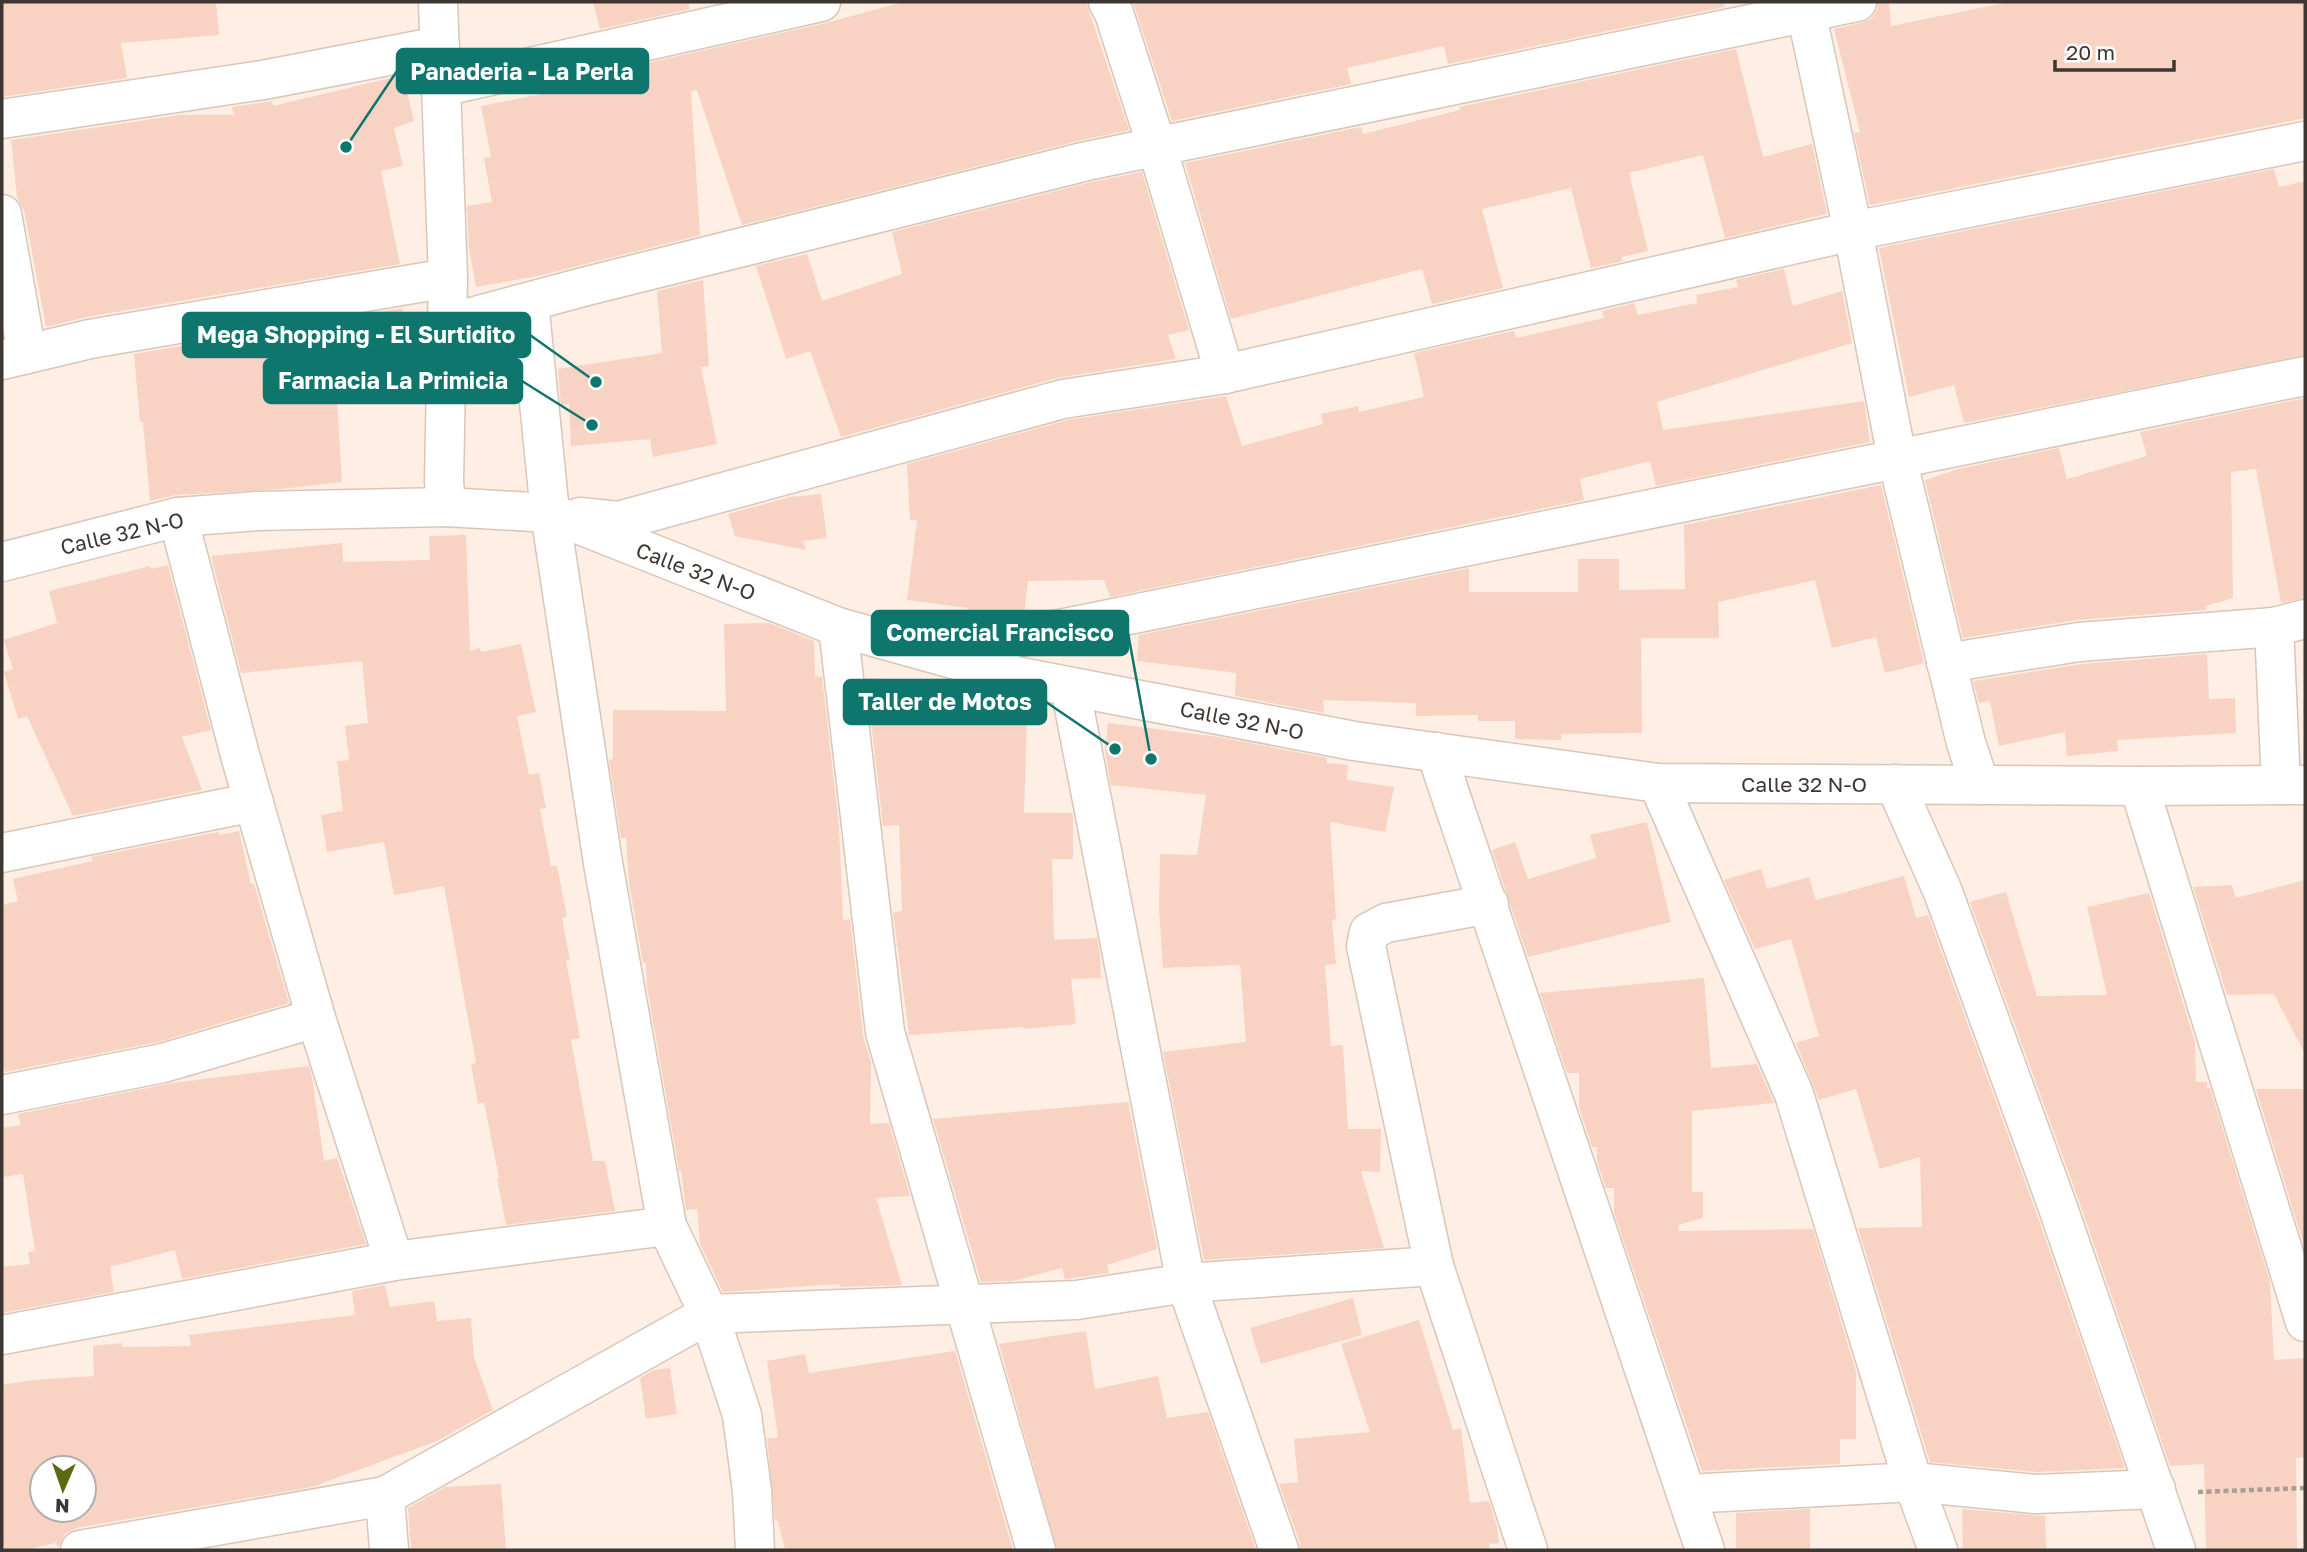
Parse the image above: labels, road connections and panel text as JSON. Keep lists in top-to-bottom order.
{
  "streets": {
    "street": ["Calle 32 N-O"]
  },
  "places": [
    "Panaderia - La Perla",
    "Mega Shopping - El Surtidito",
    "Farmacia La Primicia",
    "Taller de Motos",
    "Comercial Francisco"
  ],
  "scale_bar": "20 m",
  "north": "bottom"
}
